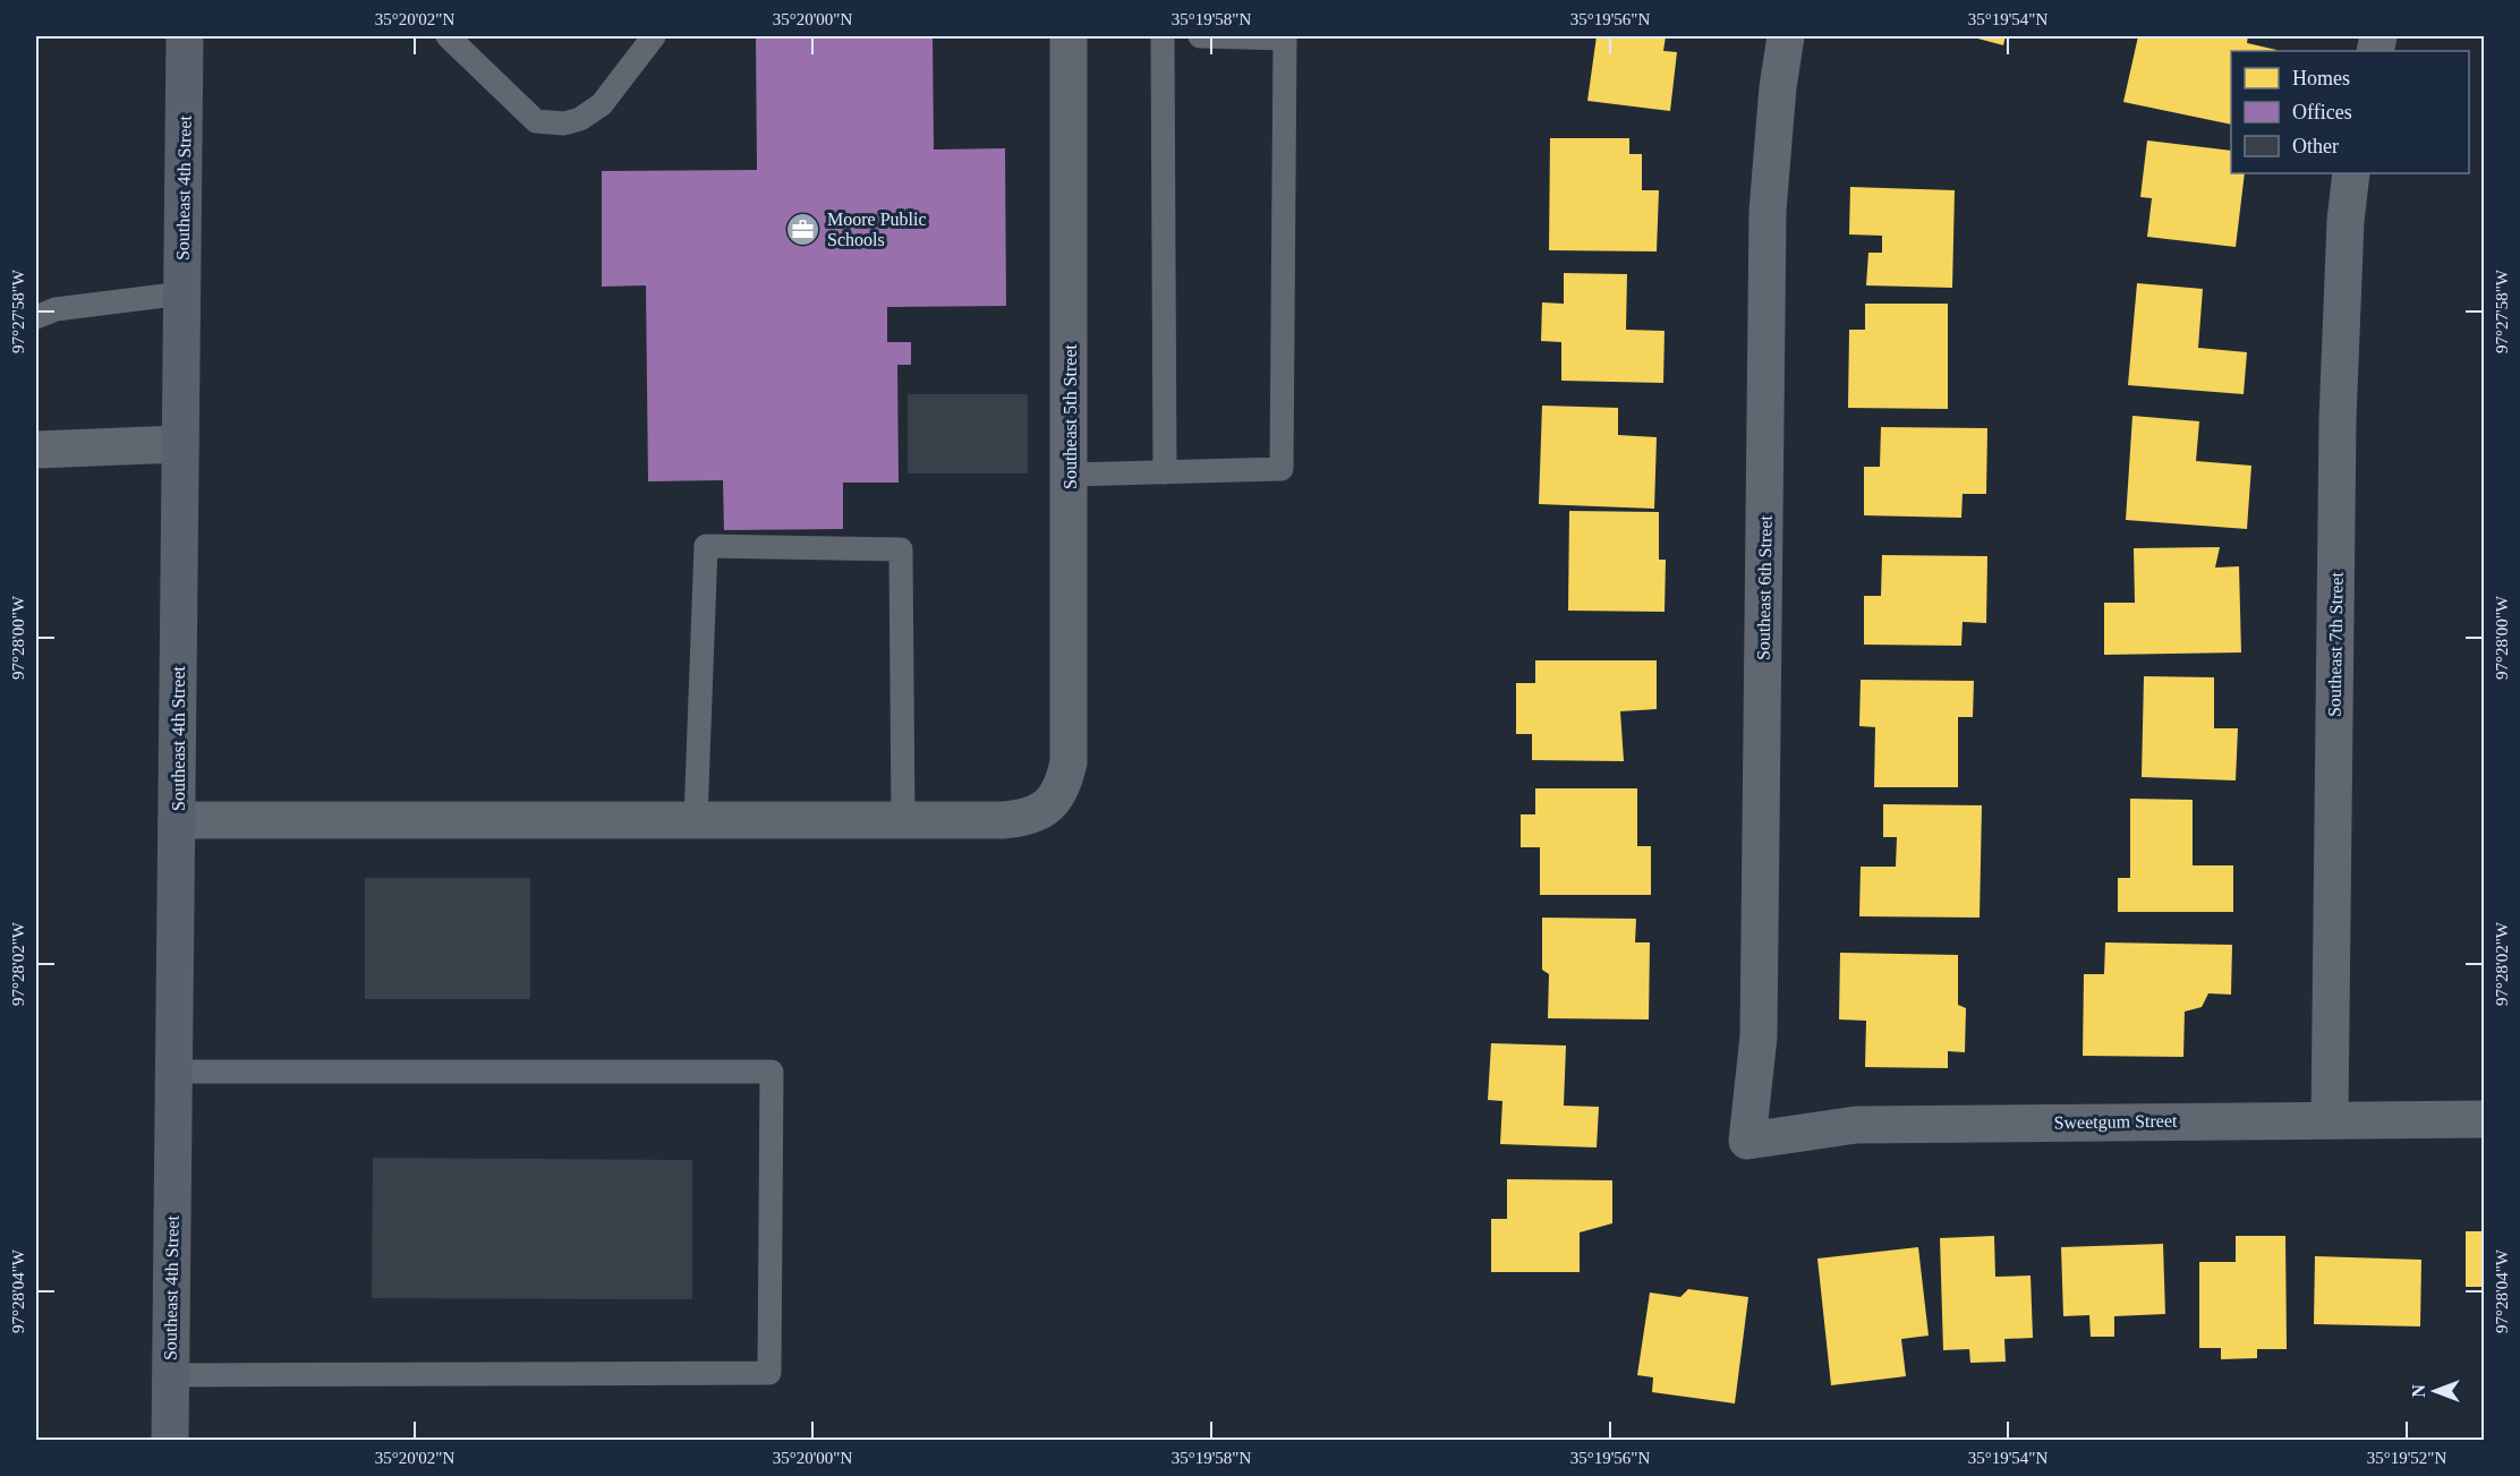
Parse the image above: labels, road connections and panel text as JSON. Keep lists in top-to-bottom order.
{
  "streets": {
    "main road": ["Southeast 4th Street"],
    "street": [
      "Southeast 5th Street",
      "Southeast 6th Street",
      "Southeast 7th Street",
      "Sweetgum Street"
    ]
  },
  "crossings": [
    ["Southeast 6th Street", "Sweetgum Street"],
    ["Southeast 7th Street", "Sweetgum Street"]
  ],
  "places": {
    "office": ["Moore Public Schools"]
  },
  "legend": ["Homes", "Offices", "Other"],
  "north": "left",
  "coordinates": [
    "35°20'02\"N",
    "35°20'00\"N",
    "35°19'58\"N",
    "35°19'56\"N",
    "35°19'54\"N",
    "97°27'58\"W",
    "97°28'00\"W",
    "97°28'02\"W",
    "97°28'04\"W",
    "35°19'52\"N"
  ]
}
